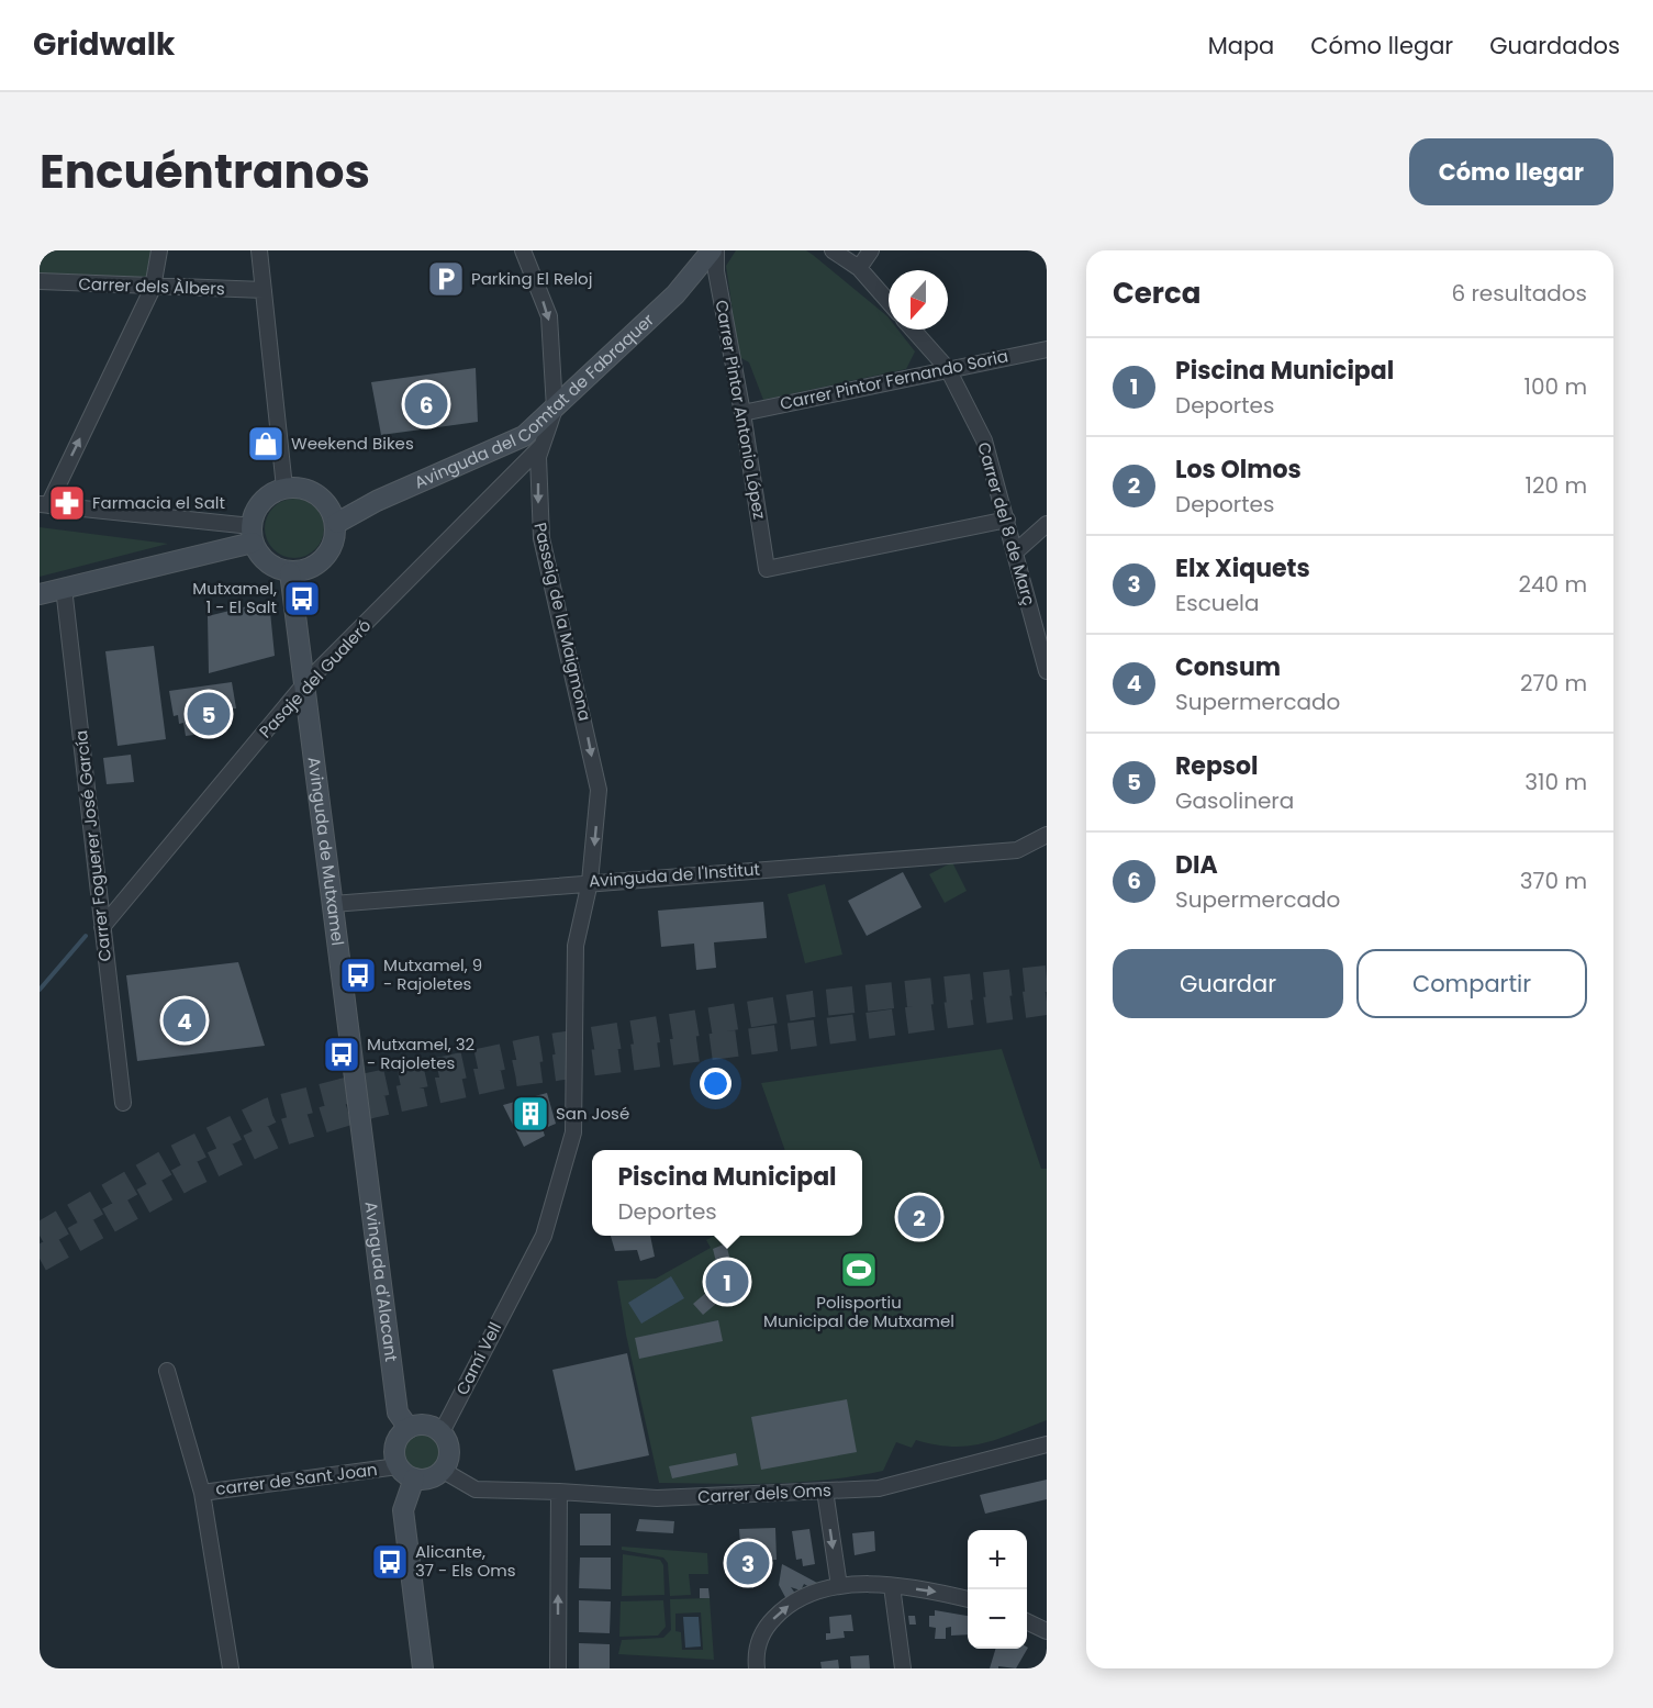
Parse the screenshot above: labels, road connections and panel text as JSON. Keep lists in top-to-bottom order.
{
  "streets": {
    "street": [
      "Carrer dels Àlbers",
      "Carrer Pintor Fernando Soria",
      "Avinguda del Comtat de Fabraquer",
      "Carrer Pintor Antonio López",
      "Carrer del 8 de Març",
      "Passeig de la Maigmona",
      "Pasaje del Gualeró",
      "Carrer Foguerer José García",
      "Avinguda de Mutxamel",
      "Avinguda de l'Institut",
      "Avinguda d'Alacant",
      "Camí Vell",
      "carrer de Sant Joan",
      "Carrer dels Oms"
    ]
  },
  "crossings": [
    ["Carrer Pintor Fernando Soria", "Carrer Pintor Antonio López"],
    ["Carrer Pintor Fernando Soria", "Carrer del 8 de Març"],
    ["Avinguda del Comtat de Fabraquer", "Carrer Pintor Antonio López"],
    ["Avinguda del Comtat de Fabraquer", "Passeig de la Maigmona"],
    ["Avinguda del Comtat de Fabraquer", "Avinguda de Mutxamel"],
    ["Carrer Pintor Antonio López", "Carrer del 8 de Març"],
    ["Passeig de la Maigmona", "Pasaje del Gualeró"],
    ["Passeig de la Maigmona", "Avinguda de l'Institut"],
    ["Passeig de la Maigmona", "Camí Vell"],
    ["Pasaje del Gualeró", "Carrer Foguerer José García"],
    ["Pasaje del Gualeró", "Avinguda de Mutxamel"],
    ["Avinguda de Mutxamel", "Avinguda de l'Institut"],
    ["Avinguda de Mutxamel", "Avinguda d'Alacant"],
    ["Avinguda d'Alacant", "Camí Vell"],
    ["Avinguda d'Alacant", "carrer de Sant Joan"],
    ["Avinguda d'Alacant", "Carrer dels Oms"],
    ["Camí Vell", "carrer de Sant Joan"],
    ["Camí Vell", "Carrer dels Oms"],
    ["carrer de Sant Joan", "Carrer dels Oms"]
  ],
  "one_way": ["Passeig de la Maigmona"],
  "places": {
    "parking": ["Parking El Reloj"],
    "shop": ["Weekend Bikes"],
    "pharmacy": ["Farmacia el Salt"],
    "bus stop": [
      "Mutxamel, 1 - El Salt",
      "Mutxamel, 9 - Rajoletes",
      "Mutxamel, 32 - Rajoletes",
      "Alicante, 37 - Els Oms"
    ],
    "building": ["San José"],
    "sports": ["Polisportiu Municipal de Mutxamel"]
  },
  "north": "bottom",
  "page": {
    "header": "Gridwalk",
    "nav": ["Mapa", "Cómo llegar", "Guardados"],
    "title": "Encuéntranos",
    "buttons": [
      "Cómo llegar",
      ["Guardar", "Compartir"]
    ],
    "heading": ["Cerca", "6 resultados"],
    "list": [
      {
        "mark": "1",
        "name": "Piscina Municipal",
        "note": "Deportes",
        "value": "100 m"
      },
      {
        "mark": "2",
        "name": "Los Olmos",
        "note": "Deportes",
        "value": "120 m"
      },
      {
        "mark": "3",
        "name": "Elx Xiquets",
        "note": "Escuela",
        "value": "240 m"
      },
      {
        "mark": "4",
        "name": "Consum",
        "note": "Supermercado",
        "value": "270 m"
      },
      {
        "mark": "5",
        "name": "Repsol",
        "note": "Gasolinera",
        "value": "310 m"
      },
      {
        "mark": "6",
        "name": "DIA",
        "note": "Supermercado",
        "value": "370 m"
      }
    ],
    "pins": [
      "6",
      "5",
      "4",
      "2",
      "1",
      "3"
    ],
    "popup": ["Piscina Municipal", "Deportes"],
    "map_buttons": ["+", "−"]
  }
}
